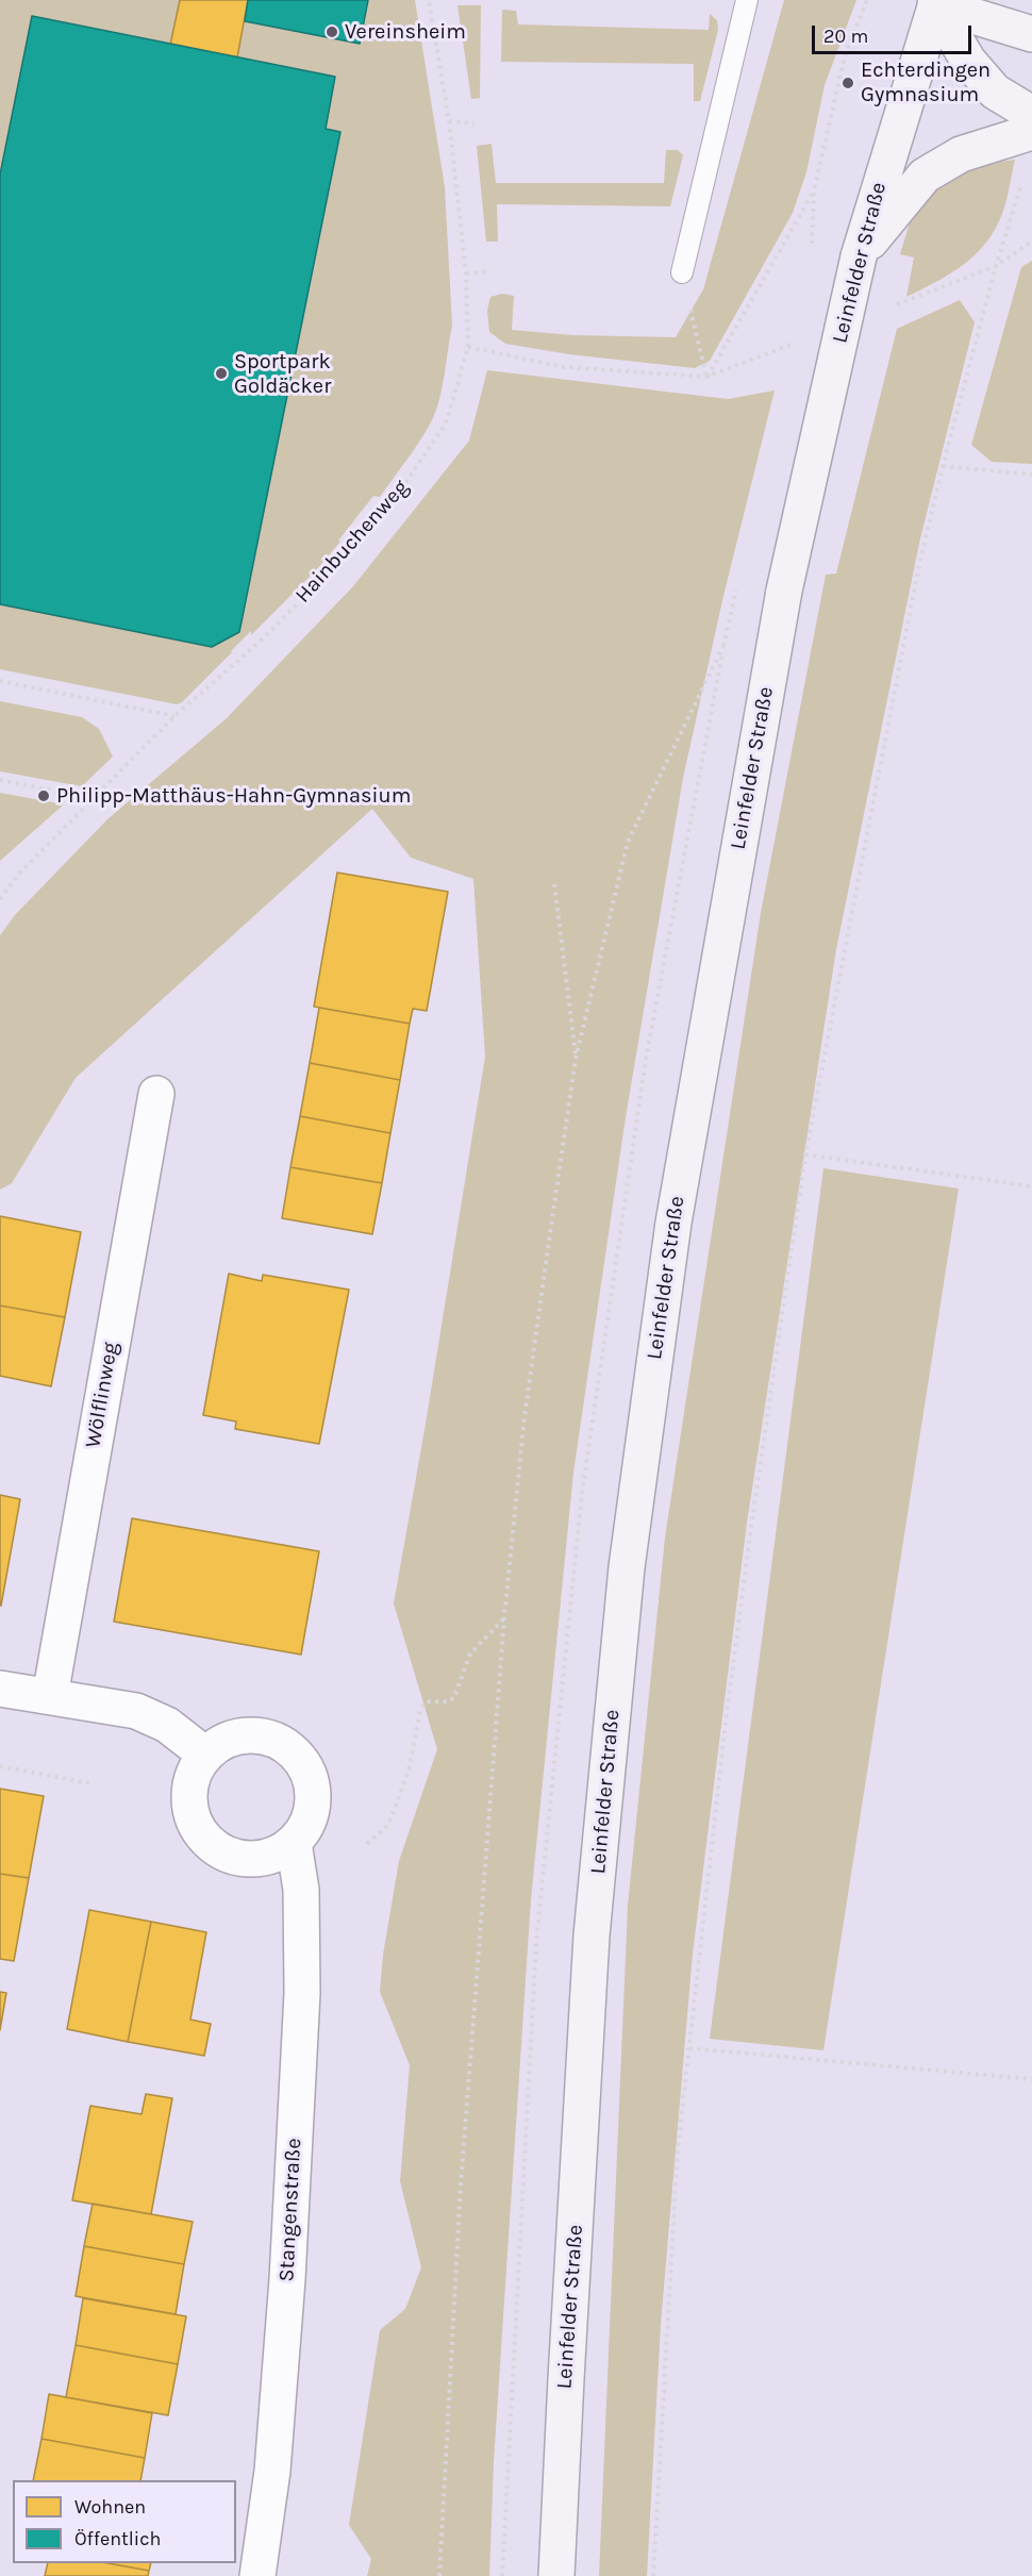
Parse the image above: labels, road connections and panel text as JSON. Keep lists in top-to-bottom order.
{
  "streets": {
    "main road": ["Leinfelder Straße"],
    "street": ["Wölflinweg", "Stangenstraße"],
    "path": ["Hainbuchenweg"]
  },
  "places": [
    "Vereinsheim",
    "Echterdingen Gymnasium",
    "Sportpark Goldäcker",
    "Philipp-Matthäus-Hahn-Gymnasium"
  ],
  "legend": ["Wohnen", "Öffentlich"],
  "scale_bar": "20 m"
}
